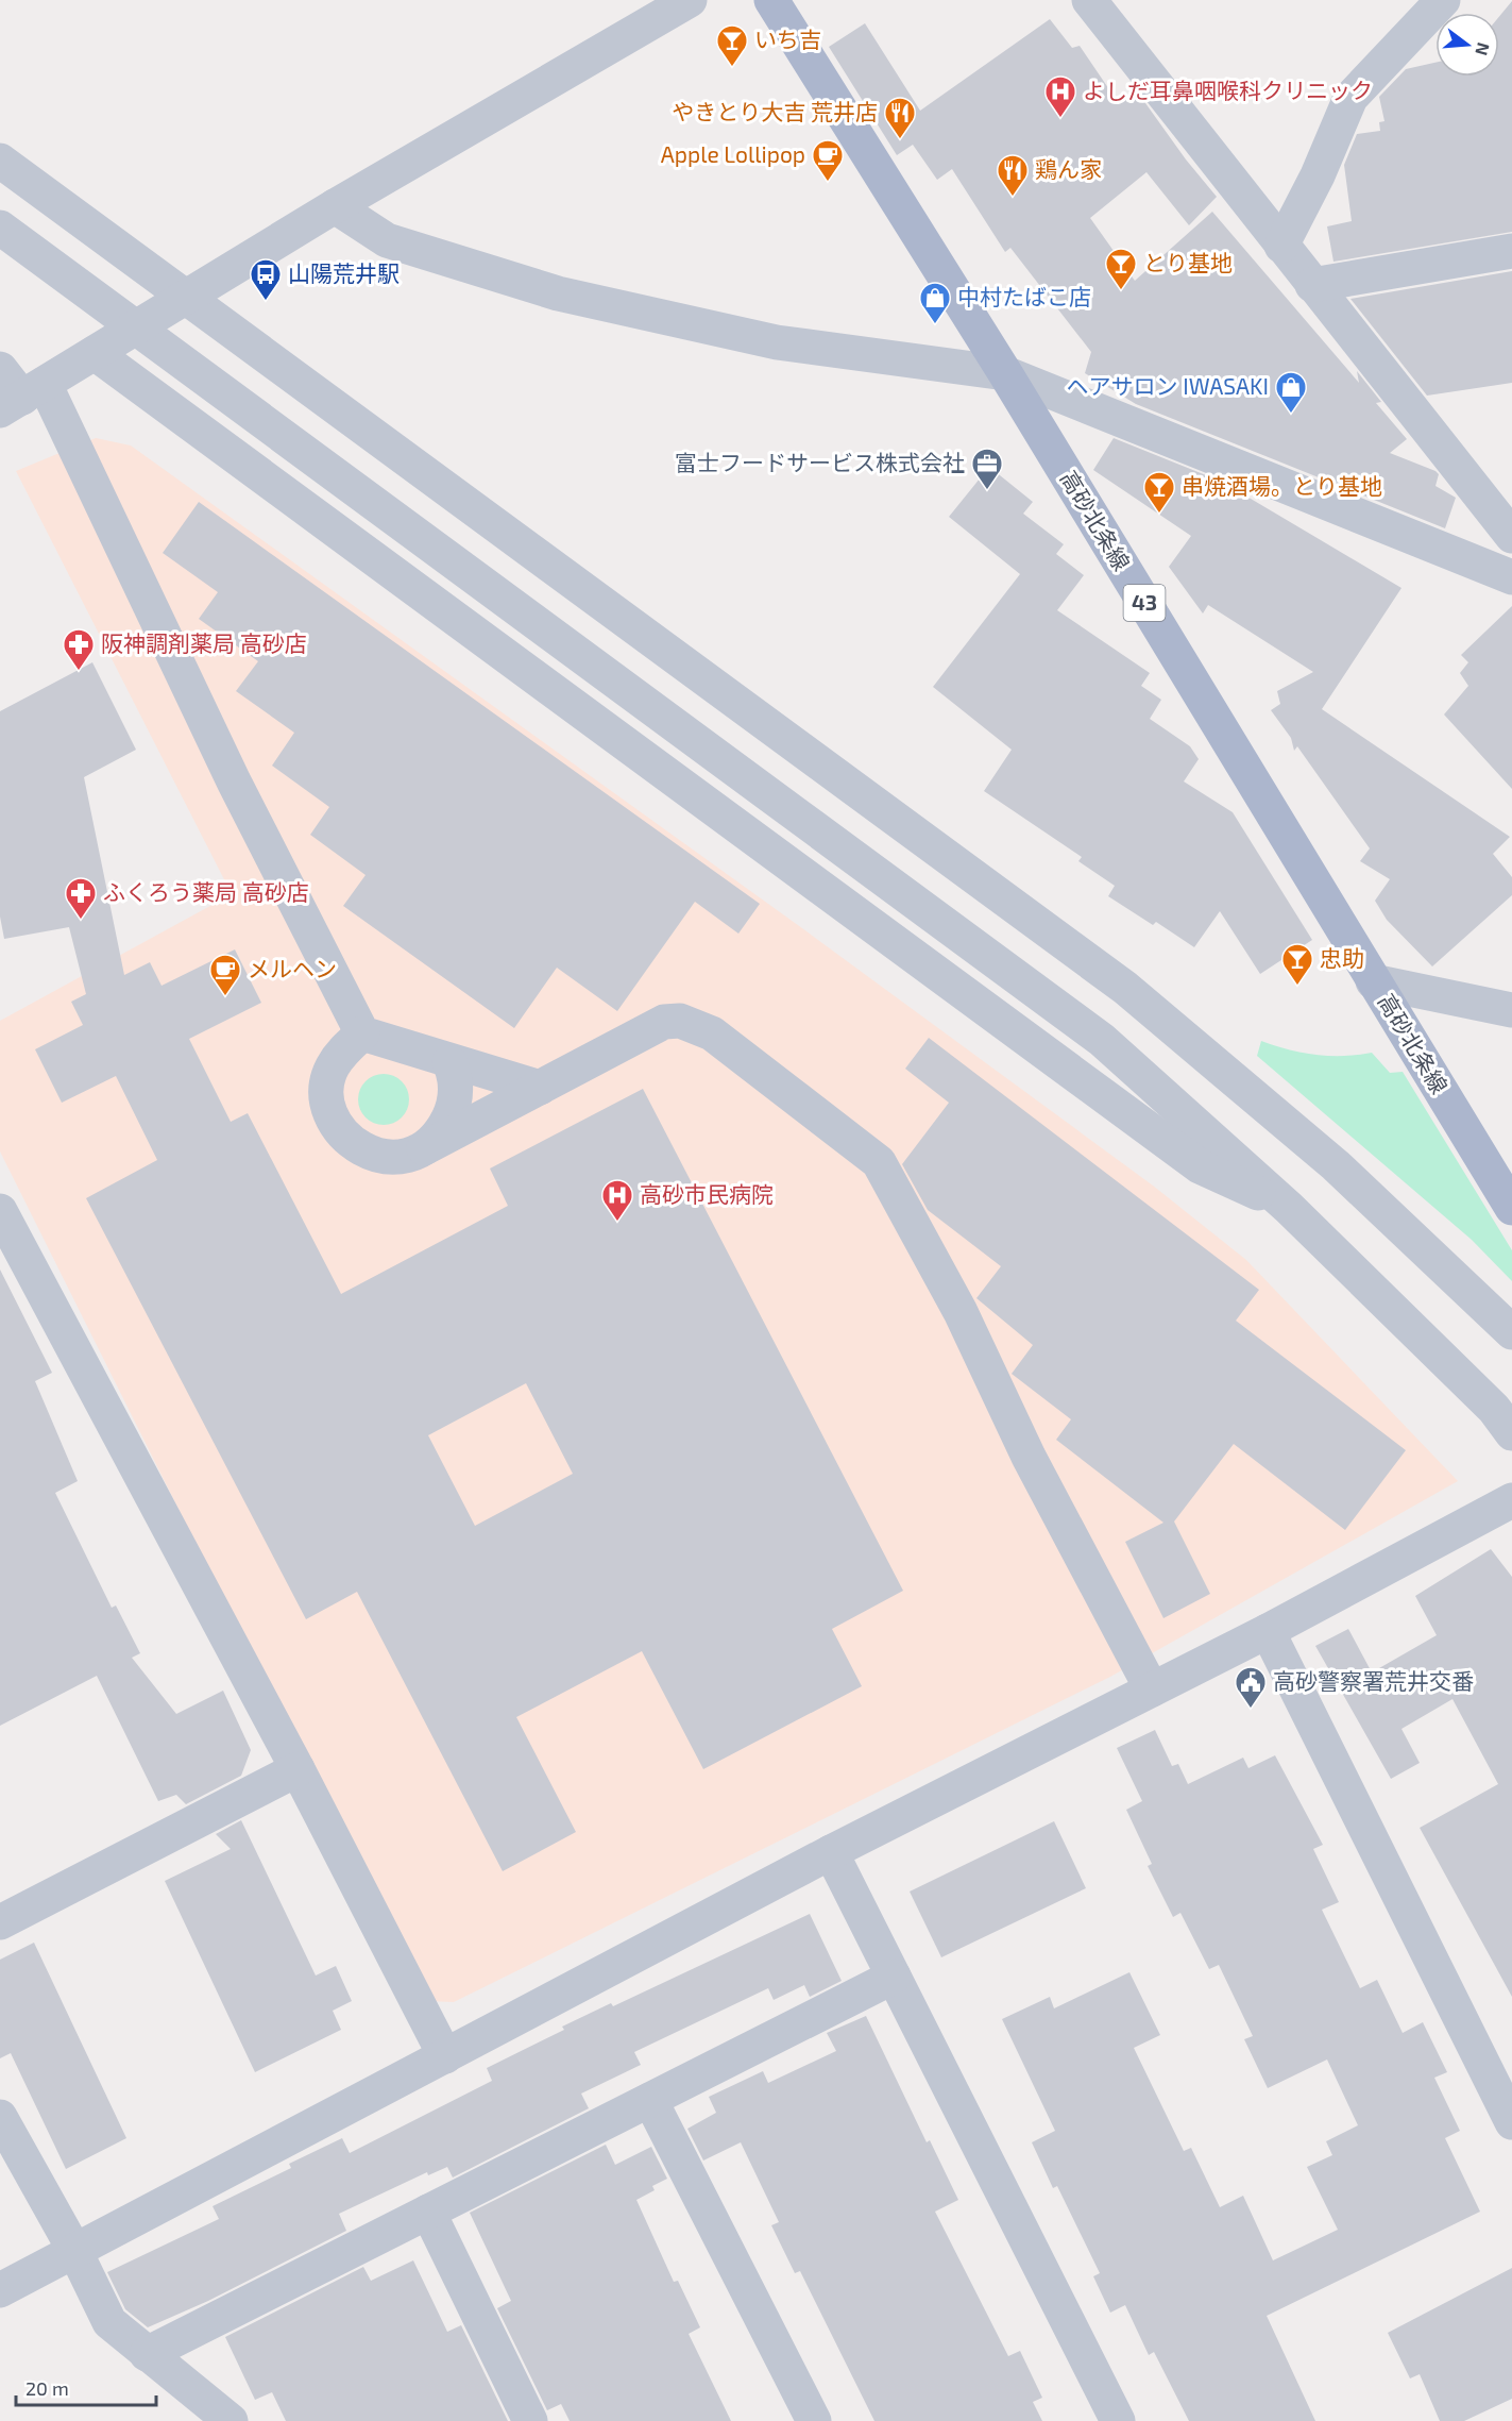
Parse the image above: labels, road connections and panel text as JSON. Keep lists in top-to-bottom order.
{
  "streets": {
    "main road": ["高砂北条線", "43"]
  },
  "places": {
    "bar": [
      "いち吉",
      "とり基地",
      "串焼酒場。とり基地",
      "忠助"
    ],
    "hospital": ["よしだ耳鼻咽喉科クリニック", "高砂市民病院"],
    "restaurant": ["やきとり大吉 荒井店", "鶏ん家"],
    "cafe": ["Apple Lollipop", "メルヘン"],
    "bus stop": ["山陽荒井駅"],
    "shop": ["中村たばこ店", "ヘアサロン IWASAKI"],
    "office": ["富士フードサービス株式会社"],
    "pharmacy": ["阪神調剤薬局 高砂店", "ふくろう薬局 高砂店"],
    "public building": ["高砂警察署荒井交番"]
  },
  "scale_bar": "20 m",
  "north": "right"
}
